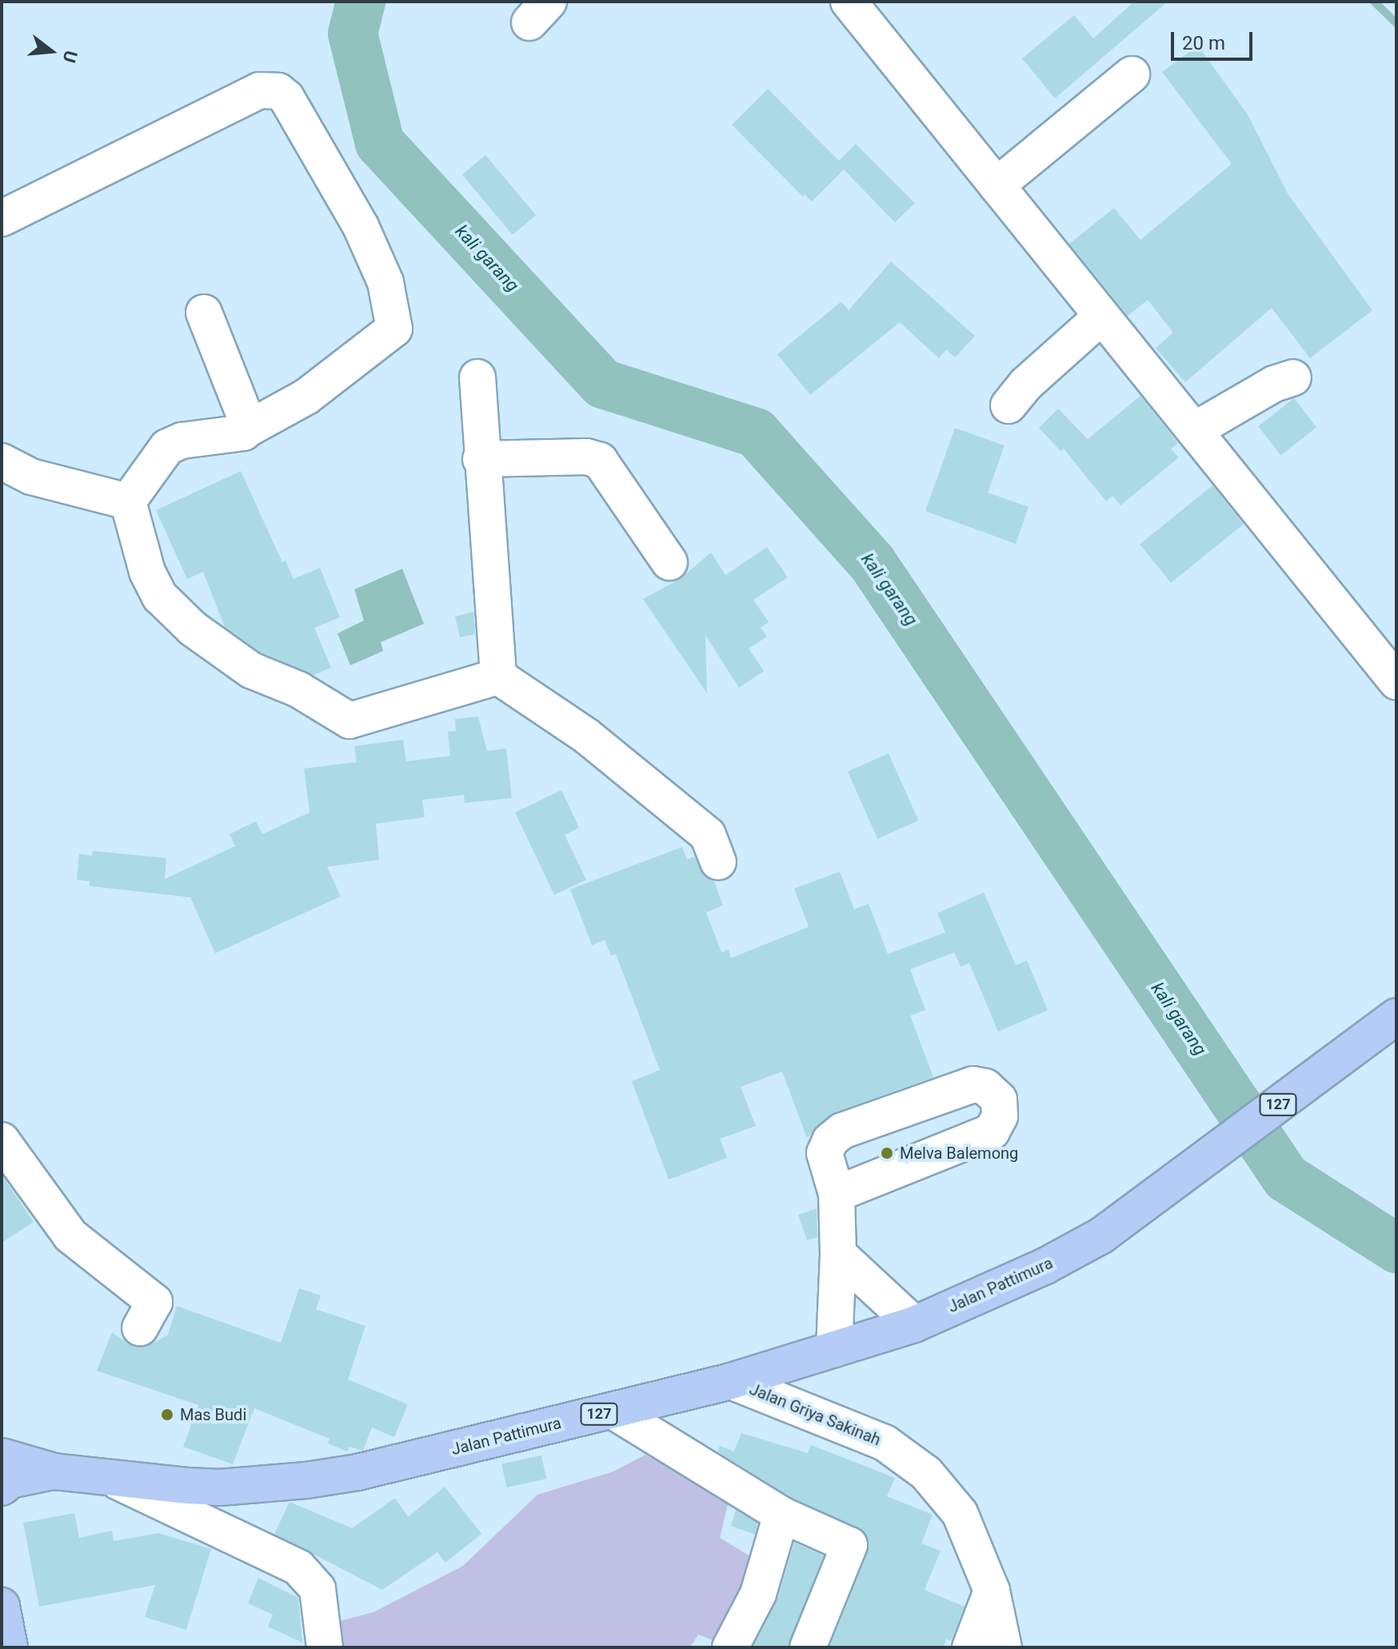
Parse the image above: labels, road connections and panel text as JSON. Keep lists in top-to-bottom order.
{
  "streets": {
    "main road": ["127", "Jalan Pattimura"],
    "street": ["Jalan Griya Sakinah"]
  },
  "crossings": [
    ["Jalan Pattimura", "Jalan Griya Sakinah"]
  ],
  "water": ["kali garang"],
  "places": ["Melva Balemong", "Mas Budi"],
  "scale_bar": "20 m",
  "north": "right"
}
